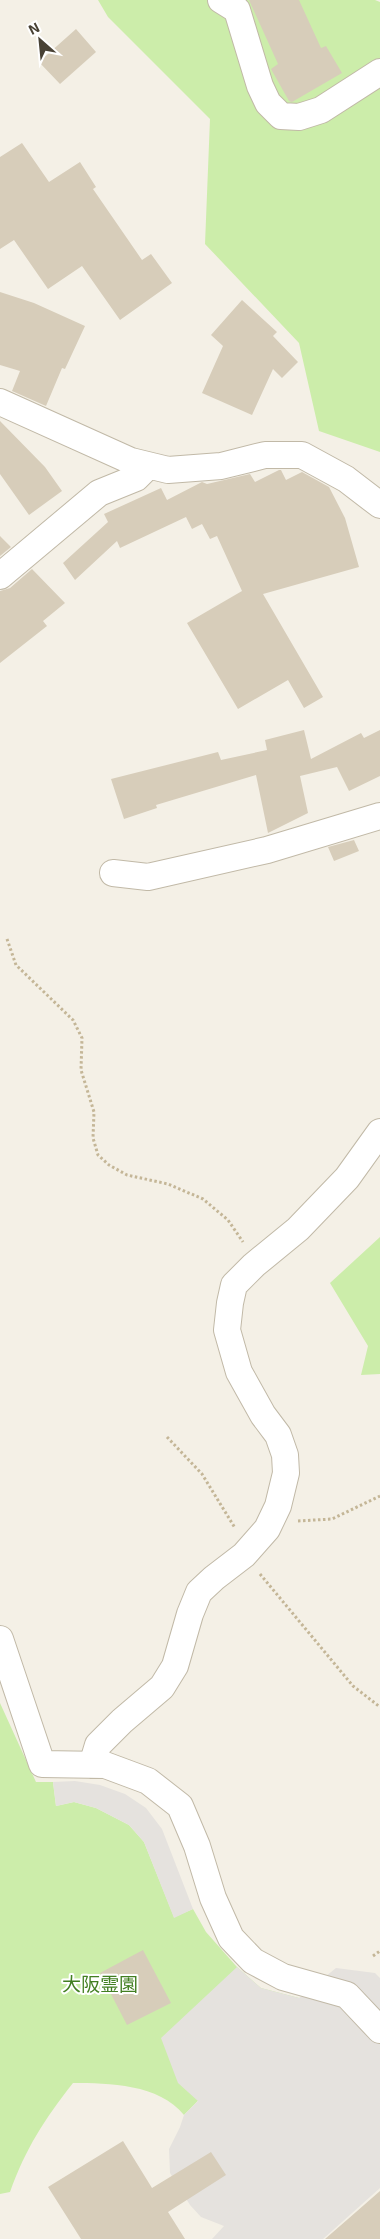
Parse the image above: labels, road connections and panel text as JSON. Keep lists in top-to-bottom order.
{
  "parks": ["大阪霊園"],
  "north": "top left"
}
